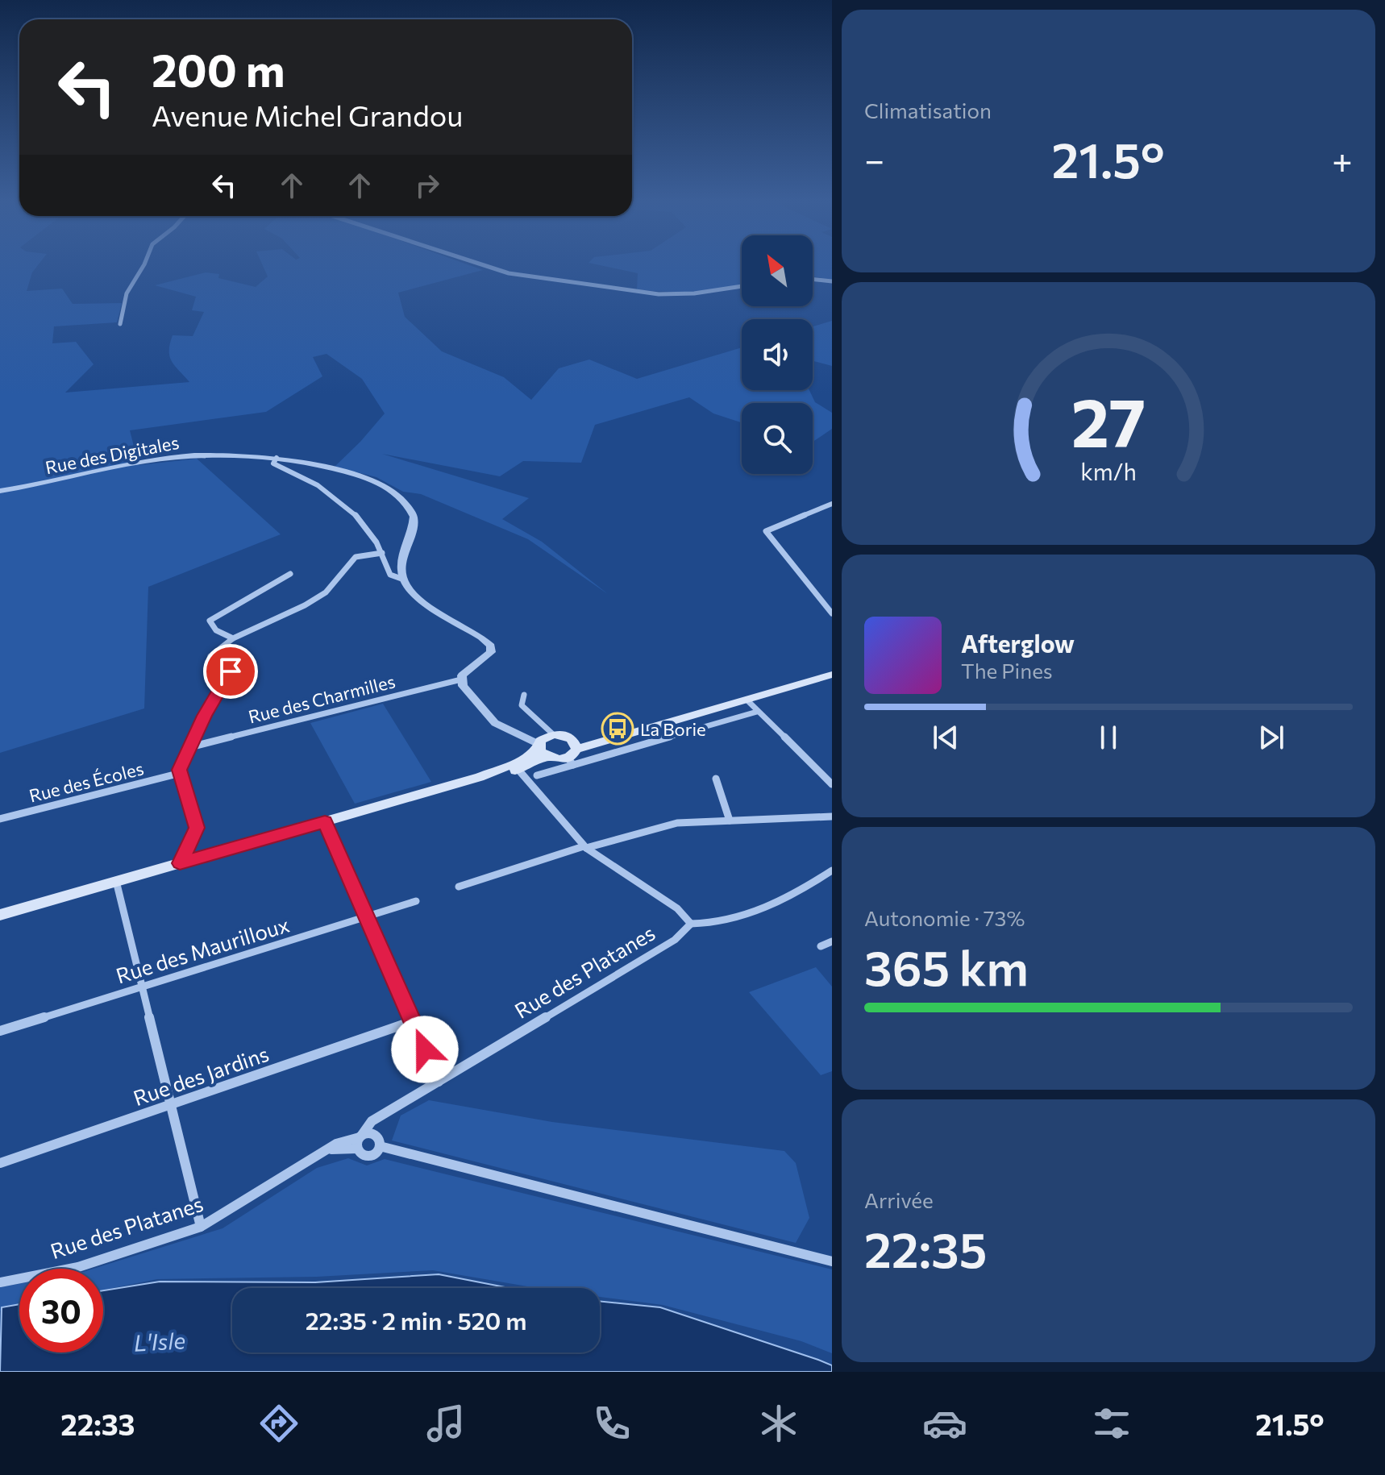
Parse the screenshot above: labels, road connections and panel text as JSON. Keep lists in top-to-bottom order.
{
  "streets": {
    "street": [
      "Rue des Digitales",
      "Rue des Charmilles",
      "Rue des Écoles",
      "Rue des Maurilloux",
      "Rue des Platanes",
      "Rue des Jardins"
    ]
  },
  "water": ["L'Isle"],
  "places": {
    "bus stop": ["La Borie"]
  },
  "north": "top left",
  "page": {
    "tile": [
      "Climatisation",
      ["Autonomie · 73%", "365 km"],
      ["Arrivée", "22:35"]
    ],
    "turn": ["200 m", "Avenue Michel Grandou"],
    "heat": ["−", "21.5°", "+"],
    "song": ["Afterglow", "The Pines"],
    "limit": "30",
    "trip": "22:35 · 2 min · 520 m",
    "tabs": ["22:33", "21.5°"],
    "gauge": ["27", "km/h"]
  }
}
